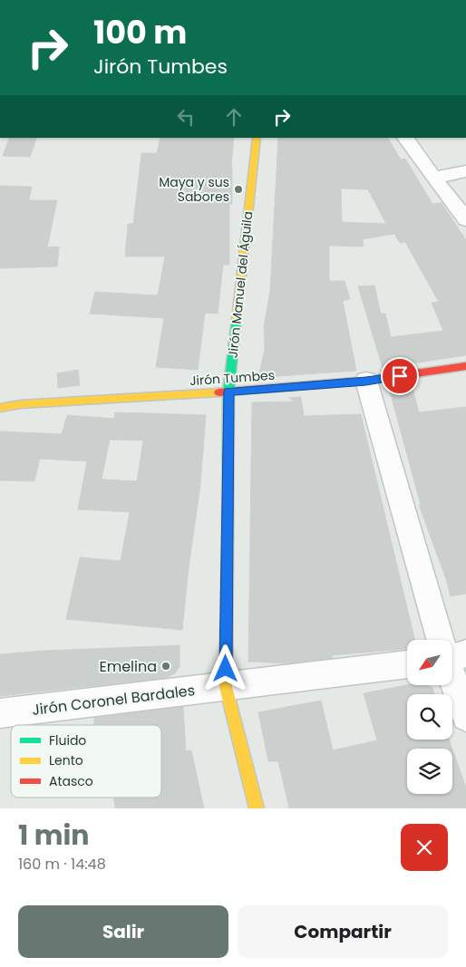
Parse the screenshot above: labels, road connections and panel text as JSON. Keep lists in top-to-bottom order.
{
  "streets": {
    "street": ["Jirón Manuel del Águila", "Jirón Tumbes", "Jirón Coronel Bardales"]
  },
  "crossings": [
    ["Jirón Manuel del Águila", "Jirón Tumbes"],
    ["Jirón Manuel del Águila", "Jirón Coronel Bardales"]
  ],
  "places": ["Maya y sus Sabores", "Emelina"],
  "legend": ["Fluido", "Lento", "Atasco"],
  "north": "bottom left",
  "page": {
    "turn": ["100 m", "Jirón Tumbes"],
    "heading": ["1 min", "160 m · 14:48"],
    "buttons": ["Salir", "Compartir"]
  }
}
